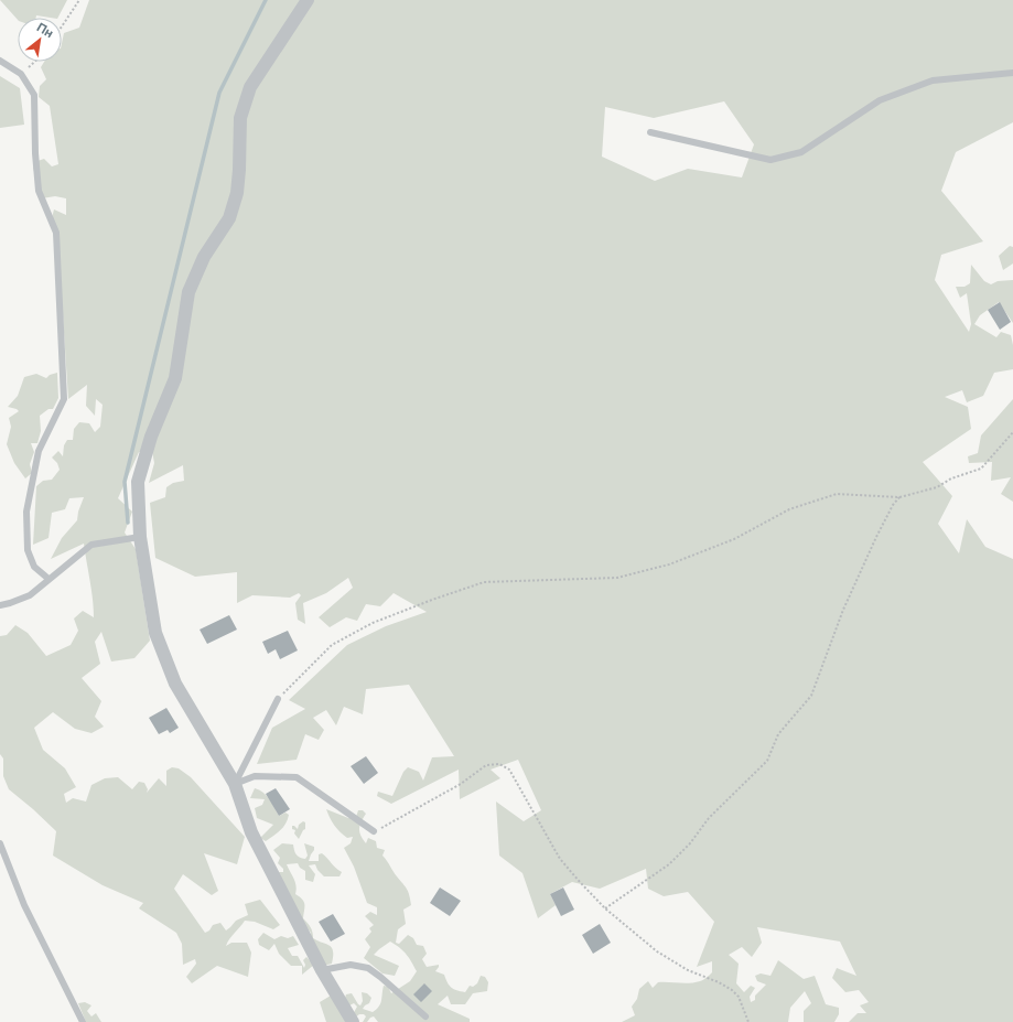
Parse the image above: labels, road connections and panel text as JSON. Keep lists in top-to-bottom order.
{
  "north": "top right"
}
